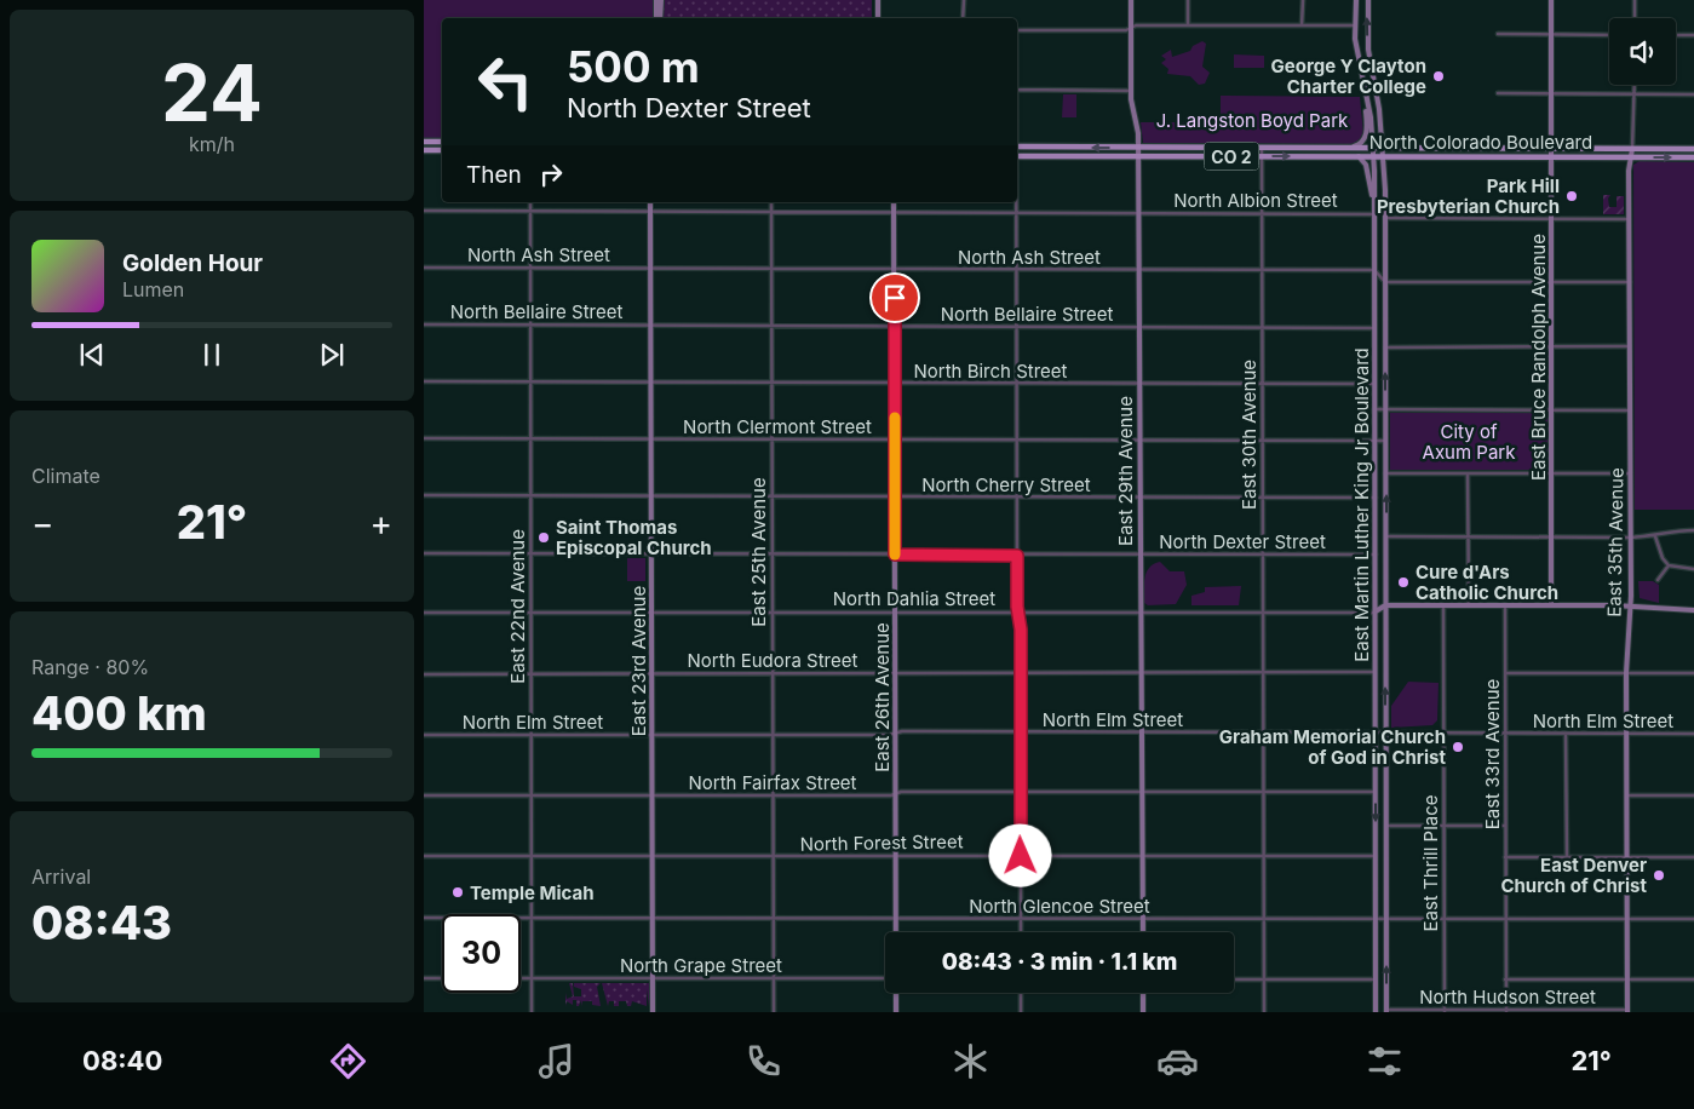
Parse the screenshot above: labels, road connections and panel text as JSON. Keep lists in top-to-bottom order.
{
  "streets": {
    "main road": ["North Colorado Boulevard", "CO 2"],
    "street": [
      "North Albion Street",
      "North Ash Street",
      "North Bellaire Street",
      "East Bruce Randolph Avenue",
      "North Birch Street",
      "North Clermont Street",
      "East 30th Avenue",
      "East 29th Avenue",
      "North Cherry Street",
      "East Martin Luther King Jr Boulevard",
      "North Dexter Street",
      "East 35th Avenue",
      "East 25th Avenue",
      "North Dahlia Street",
      "East 22nd Avenue",
      "North Eudora Street",
      "East 23rd Avenue",
      "East 26th Avenue",
      "North Elm Street",
      "East 33rd Avenue",
      "North Fairfax Street",
      "North Forest Street",
      "East Thrill Place",
      "North Glencoe Street",
      "North Grape Street",
      "North Hudson Street"
    ]
  },
  "crossings": [
    ["North Colorado Boulevard", "East Bruce Randolph Avenue"],
    ["North Colorado Boulevard", "East 30th Avenue"],
    ["North Colorado Boulevard", "East 29th Avenue"],
    ["North Colorado Boulevard", "East Martin Luther King Jr Boulevard"],
    ["North Colorado Boulevard", "East 35th Avenue"],
    ["North Albion Street", "East 30th Avenue"],
    ["North Albion Street", "East 29th Avenue"],
    ["North Albion Street", "East Martin Luther King Jr Boulevard"],
    ["North Albion Street", "East 25th Avenue"],
    ["North Albion Street", "East 22nd Avenue"],
    ["North Albion Street", "East 23rd Avenue"],
    ["North Albion Street", "East 26th Avenue"],
    ["North Ash Street", "East 30th Avenue"],
    ["North Ash Street", "East 29th Avenue"],
    ["North Ash Street", "East Martin Luther King Jr Boulevard"],
    ["North Ash Street", "East 25th Avenue"],
    ["North Ash Street", "East 22nd Avenue"],
    ["North Ash Street", "East 23rd Avenue"],
    ["North Ash Street", "East 26th Avenue"],
    ["North Bellaire Street", "East 30th Avenue"],
    ["North Bellaire Street", "East 29th Avenue"],
    ["North Bellaire Street", "East Martin Luther King Jr Boulevard"],
    ["North Bellaire Street", "East 25th Avenue"],
    ["North Bellaire Street", "East 22nd Avenue"],
    ["North Bellaire Street", "East 23rd Avenue"],
    ["North Bellaire Street", "East 26th Avenue"],
    ["North Birch Street", "East 30th Avenue"],
    ["North Birch Street", "East 29th Avenue"],
    ["North Birch Street", "East Martin Luther King Jr Boulevard"],
    ["North Birch Street", "East 25th Avenue"],
    ["North Birch Street", "East 22nd Avenue"],
    ["North Birch Street", "East 23rd Avenue"],
    ["North Birch Street", "East 26th Avenue"],
    ["North Clermont Street", "East 30th Avenue"],
    ["North Clermont Street", "East 29th Avenue"],
    ["North Clermont Street", "East Martin Luther King Jr Boulevard"],
    ["North Clermont Street", "East 25th Avenue"],
    ["North Clermont Street", "East 22nd Avenue"],
    ["North Clermont Street", "East 23rd Avenue"],
    ["North Clermont Street", "East 26th Avenue"],
    ["East 30th Avenue", "North Cherry Street"],
    ["East 30th Avenue", "North Dexter Street"],
    ["East 30th Avenue", "North Dahlia Street"],
    ["East 30th Avenue", "North Eudora Street"],
    ["East 30th Avenue", "North Elm Street"],
    ["East 30th Avenue", "North Fairfax Street"],
    ["East 30th Avenue", "North Forest Street"],
    ["East 30th Avenue", "North Glencoe Street"],
    ["East 29th Avenue", "North Cherry Street"],
    ["East 29th Avenue", "North Dexter Street"],
    ["East 29th Avenue", "North Dahlia Street"],
    ["East 29th Avenue", "North Eudora Street"],
    ["East 29th Avenue", "North Elm Street"],
    ["East 29th Avenue", "North Fairfax Street"],
    ["East 29th Avenue", "North Forest Street"],
    ["East 29th Avenue", "North Glencoe Street"],
    ["North Cherry Street", "East Martin Luther King Jr Boulevard"],
    ["North Cherry Street", "East 25th Avenue"],
    ["North Cherry Street", "East 22nd Avenue"],
    ["North Cherry Street", "East 23rd Avenue"],
    ["North Cherry Street", "East 26th Avenue"],
    ["East Martin Luther King Jr Boulevard", "North Dexter Street"],
    ["East Martin Luther King Jr Boulevard", "North Dahlia Street"],
    ["East Martin Luther King Jr Boulevard", "North Eudora Street"],
    ["East Martin Luther King Jr Boulevard", "North Elm Street"],
    ["East Martin Luther King Jr Boulevard", "North Fairfax Street"],
    ["East Martin Luther King Jr Boulevard", "North Forest Street"],
    ["East Martin Luther King Jr Boulevard", "North Glencoe Street"],
    ["East Martin Luther King Jr Boulevard", "North Hudson Street"],
    ["North Dexter Street", "East 25th Avenue"],
    ["North Dexter Street", "East 22nd Avenue"],
    ["North Dexter Street", "East 23rd Avenue"],
    ["North Dexter Street", "East 26th Avenue"],
    ["East 35th Avenue", "North Elm Street"],
    ["East 35th Avenue", "North Glencoe Street"],
    ["East 35th Avenue", "North Hudson Street"],
    ["East 25th Avenue", "North Dahlia Street"],
    ["East 25th Avenue", "North Eudora Street"],
    ["East 25th Avenue", "North Elm Street"],
    ["East 25th Avenue", "North Fairfax Street"],
    ["East 25th Avenue", "North Forest Street"],
    ["East 25th Avenue", "North Glencoe Street"],
    ["East 25th Avenue", "North Grape Street"],
    ["North Dahlia Street", "East 22nd Avenue"],
    ["North Dahlia Street", "East 23rd Avenue"],
    ["North Dahlia Street", "East 26th Avenue"],
    ["East 22nd Avenue", "North Eudora Street"],
    ["East 22nd Avenue", "North Elm Street"],
    ["East 22nd Avenue", "North Fairfax Street"],
    ["East 22nd Avenue", "North Forest Street"],
    ["East 22nd Avenue", "North Glencoe Street"],
    ["East 22nd Avenue", "North Grape Street"],
    ["North Eudora Street", "East 23rd Avenue"],
    ["North Eudora Street", "East 26th Avenue"],
    ["East 23rd Avenue", "North Elm Street"],
    ["East 23rd Avenue", "North Fairfax Street"],
    ["East 23rd Avenue", "North Forest Street"],
    ["East 23rd Avenue", "North Glencoe Street"],
    ["East 23rd Avenue", "North Grape Street"],
    ["East 26th Avenue", "North Elm Street"],
    ["East 26th Avenue", "North Fairfax Street"],
    ["East 26th Avenue", "North Forest Street"],
    ["East 26th Avenue", "North Glencoe Street"],
    ["North Elm Street", "East 33rd Avenue"],
    ["North Elm Street", "East Thrill Place"],
    ["East 33rd Avenue", "North Glencoe Street"],
    ["East 33rd Avenue", "North Hudson Street"],
    ["East Thrill Place", "North Glencoe Street"],
    ["East Thrill Place", "North Hudson Street"]
  ],
  "parks": ["J. Langston Boyd Park", "City of Axum Park"],
  "places": [
    "George Y Clayton Charter College",
    "Park Hill Presbyterian Church",
    "Saint Thomas Episcopal Church",
    "Cure d'Ars Catholic Church",
    "Graham Memorial Church of God in Christ",
    "East Denver Church of Christ",
    "Temple Micah"
  ],
  "page": {
    "tile": [
      ["24", "km/h"],
      "Climate",
      ["Range · 80%", "400 km"],
      ["Arrival", "08:43"]
    ],
    "turn": ["500 m", "North Dexter Street"],
    "then": "Then",
    "song": ["Golden Hour", "Lumen"],
    "heat": ["−", "21°", "+"],
    "limit": "30",
    "trip": "08:43 · 3 min · 1.1 km",
    "tabs": ["08:40", "21°"]
  }
}
